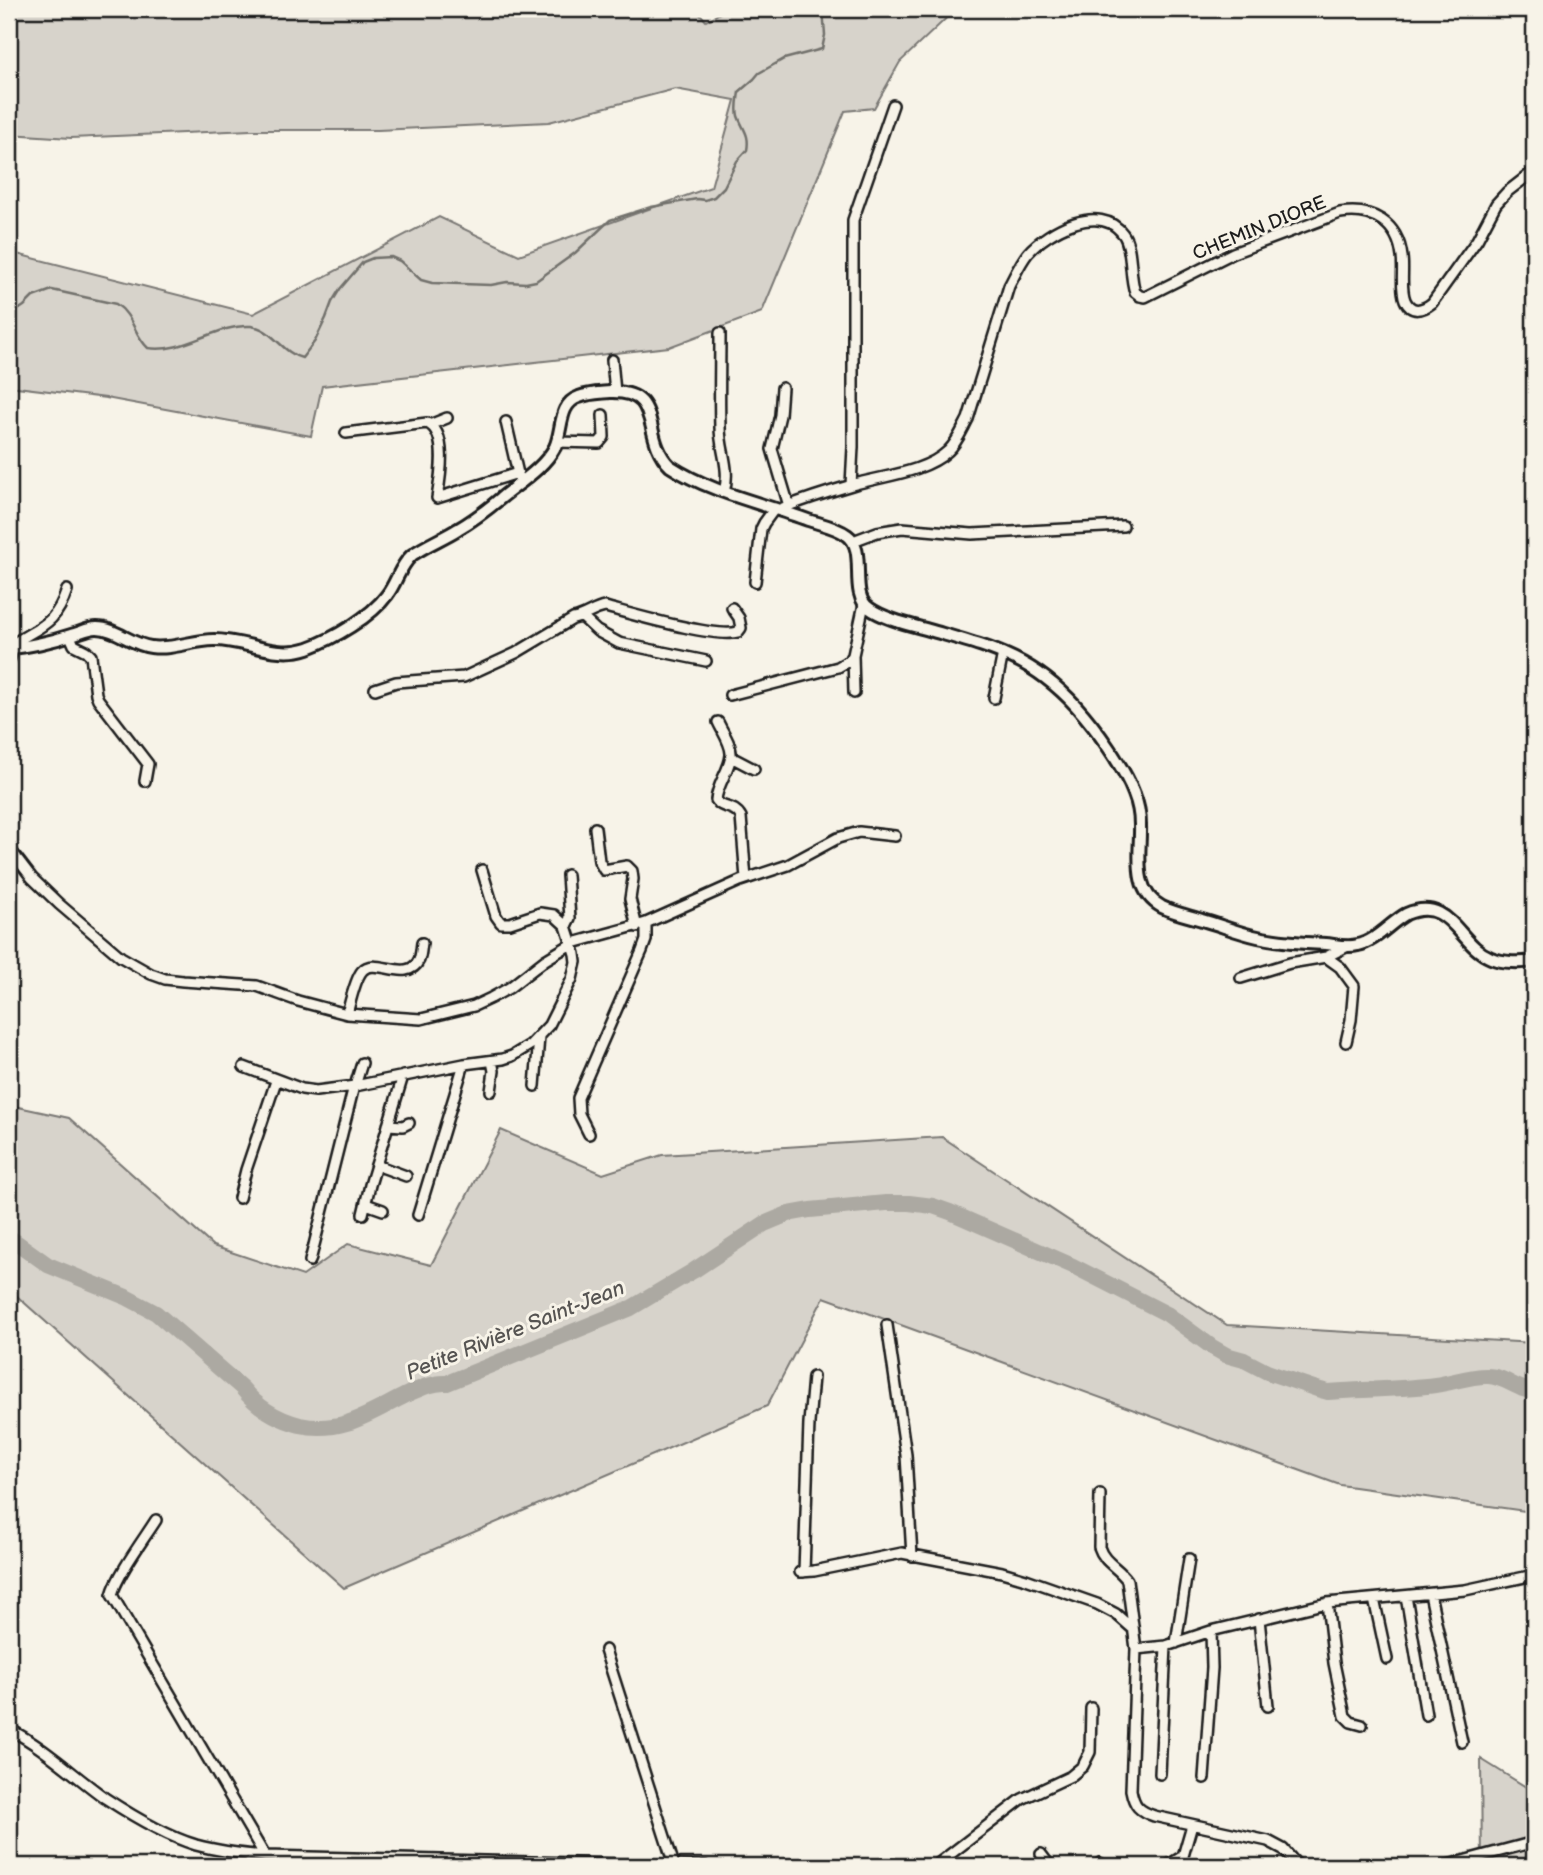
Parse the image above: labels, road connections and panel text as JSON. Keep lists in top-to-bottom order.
{
  "streets": {
    "street": ["CHEMIN DIORE"]
  },
  "water": ["Petite Rivière Saint-Jean"]
}
